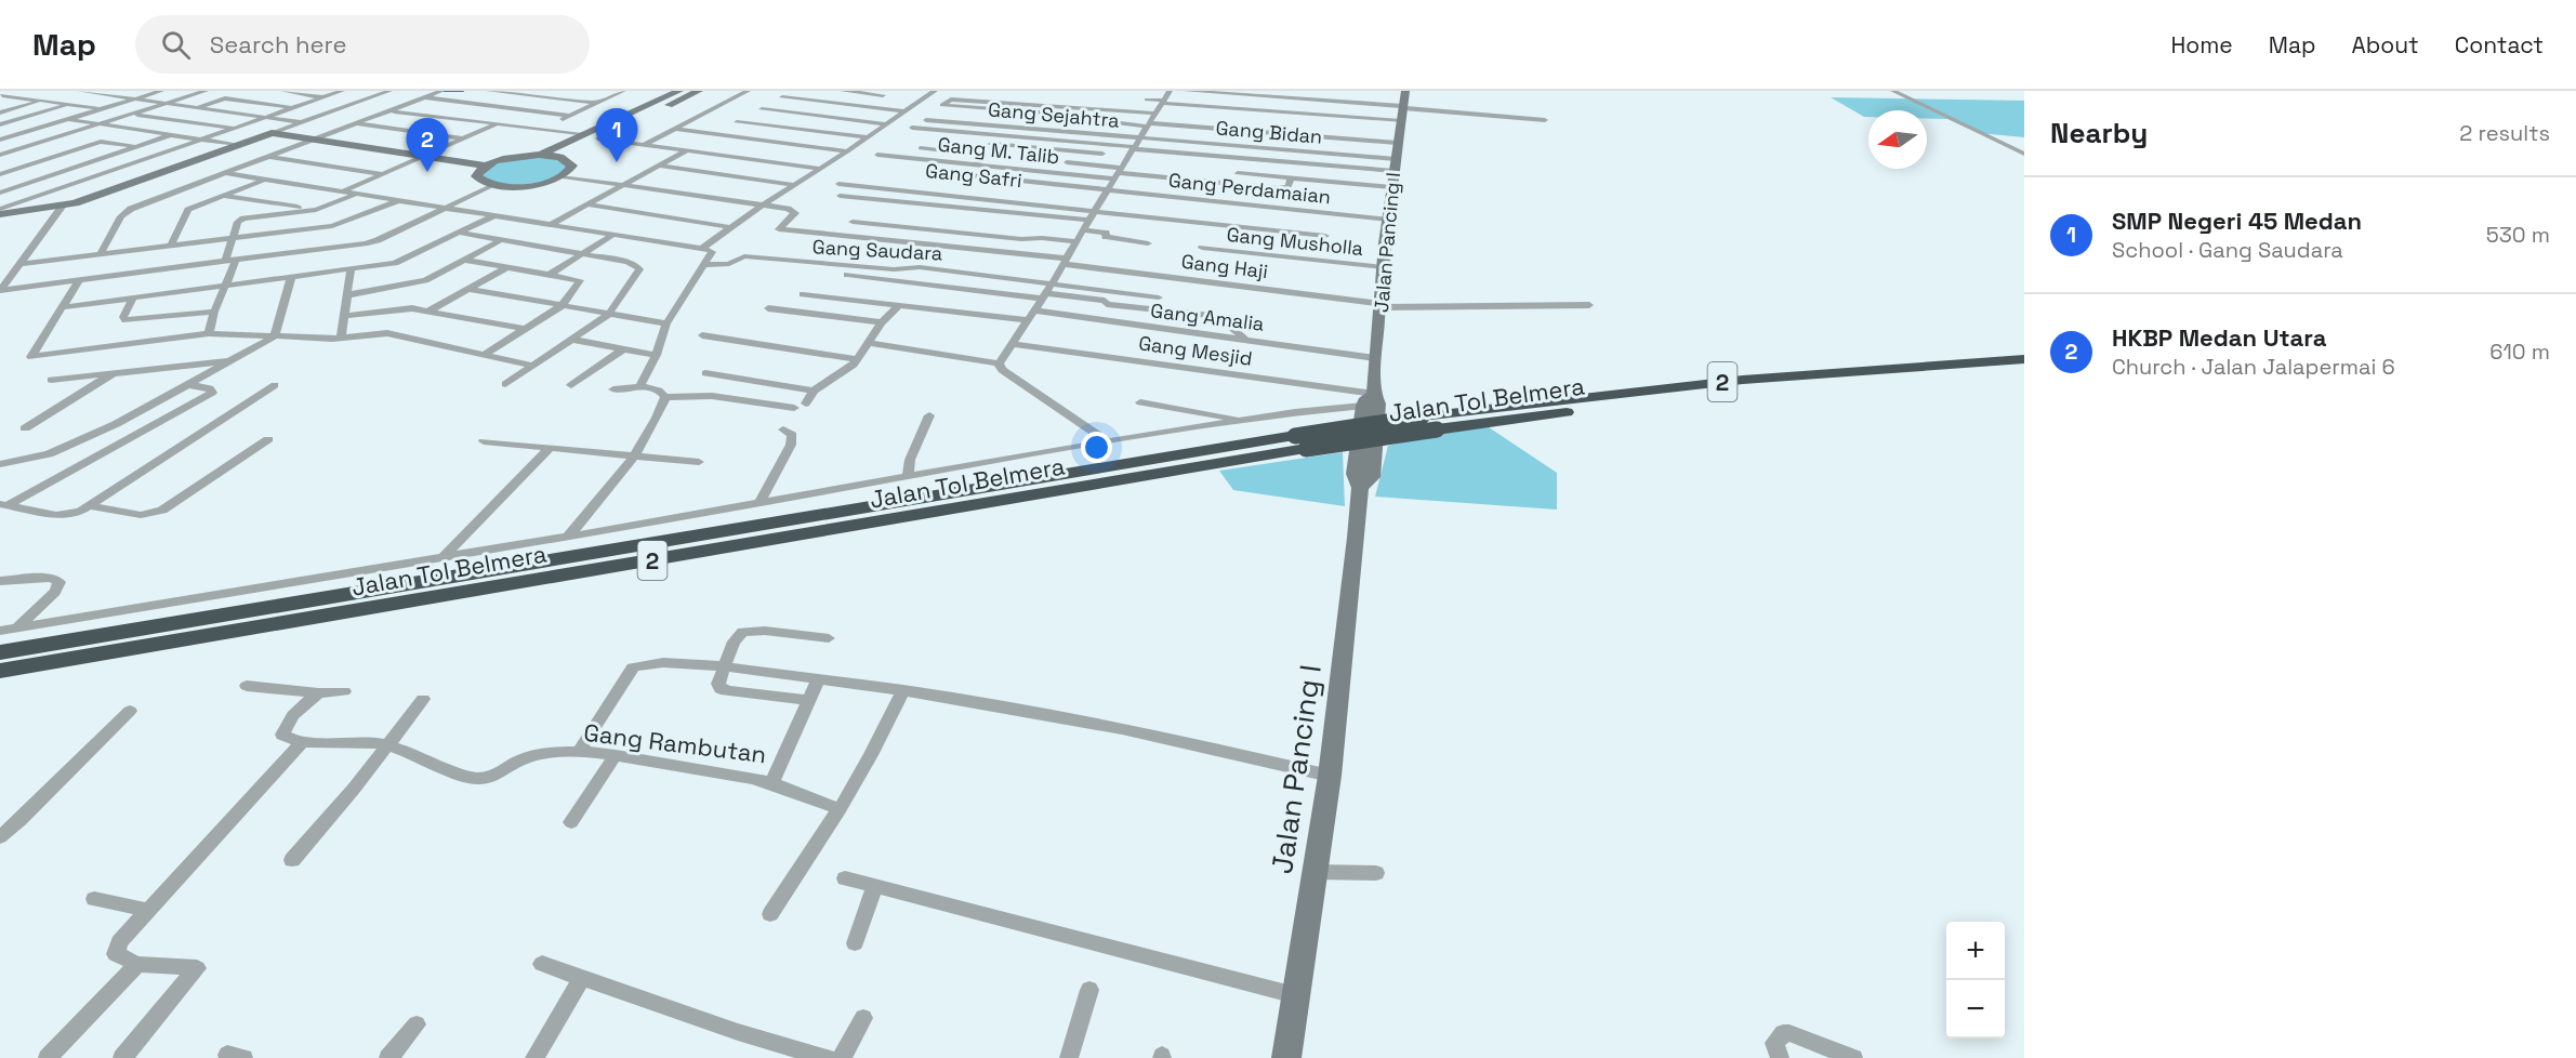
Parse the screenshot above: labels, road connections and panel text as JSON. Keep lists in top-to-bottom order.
{
  "streets": {
    "highway": ["2", "Jalan Tol Belmera"],
    "street": [
      "Gang Sejahtra",
      "Gang Bidan",
      "Gang M. Talib",
      "Gang Perdamaian",
      "Gang Musholla",
      "Jalan Pancing I",
      "Gang Saudara",
      "Gang Haji",
      "Gang Amalia",
      "Gang Mesjid",
      "Gang Rambutan"
    ]
  },
  "crossings": [
    ["Gang Sejahtra", "Gang Bidan"],
    ["Gang Bidan", "Jalan Pancing I"],
    ["Gang Perdamaian", "Jalan Pancing I"],
    ["Gang Musholla", "Jalan Pancing I"],
    ["Jalan Pancing I", "Gang Haji"],
    ["Jalan Pancing I", "Gang Amalia"],
    ["Jalan Pancing I", "Gang Mesjid"]
  ],
  "north": "left",
  "page": {
    "header": "Map",
    "search": "Search here",
    "nav": [
      "Home",
      "Map",
      "About",
      "Contact"
    ],
    "heading": ["Nearby", "2 results"],
    "pins": ["1", "2"],
    "list": [
      {
        "mark": "1",
        "name": "SMP Negeri 45 Medan",
        "note": "School · Gang Saudara",
        "value": "530 m"
      },
      {
        "mark": "2",
        "name": "HKBP Medan Utara",
        "note": "Church · Jalan Jalapermai 6",
        "value": "610 m"
      }
    ],
    "map_buttons": ["+", "−"]
  }
}
